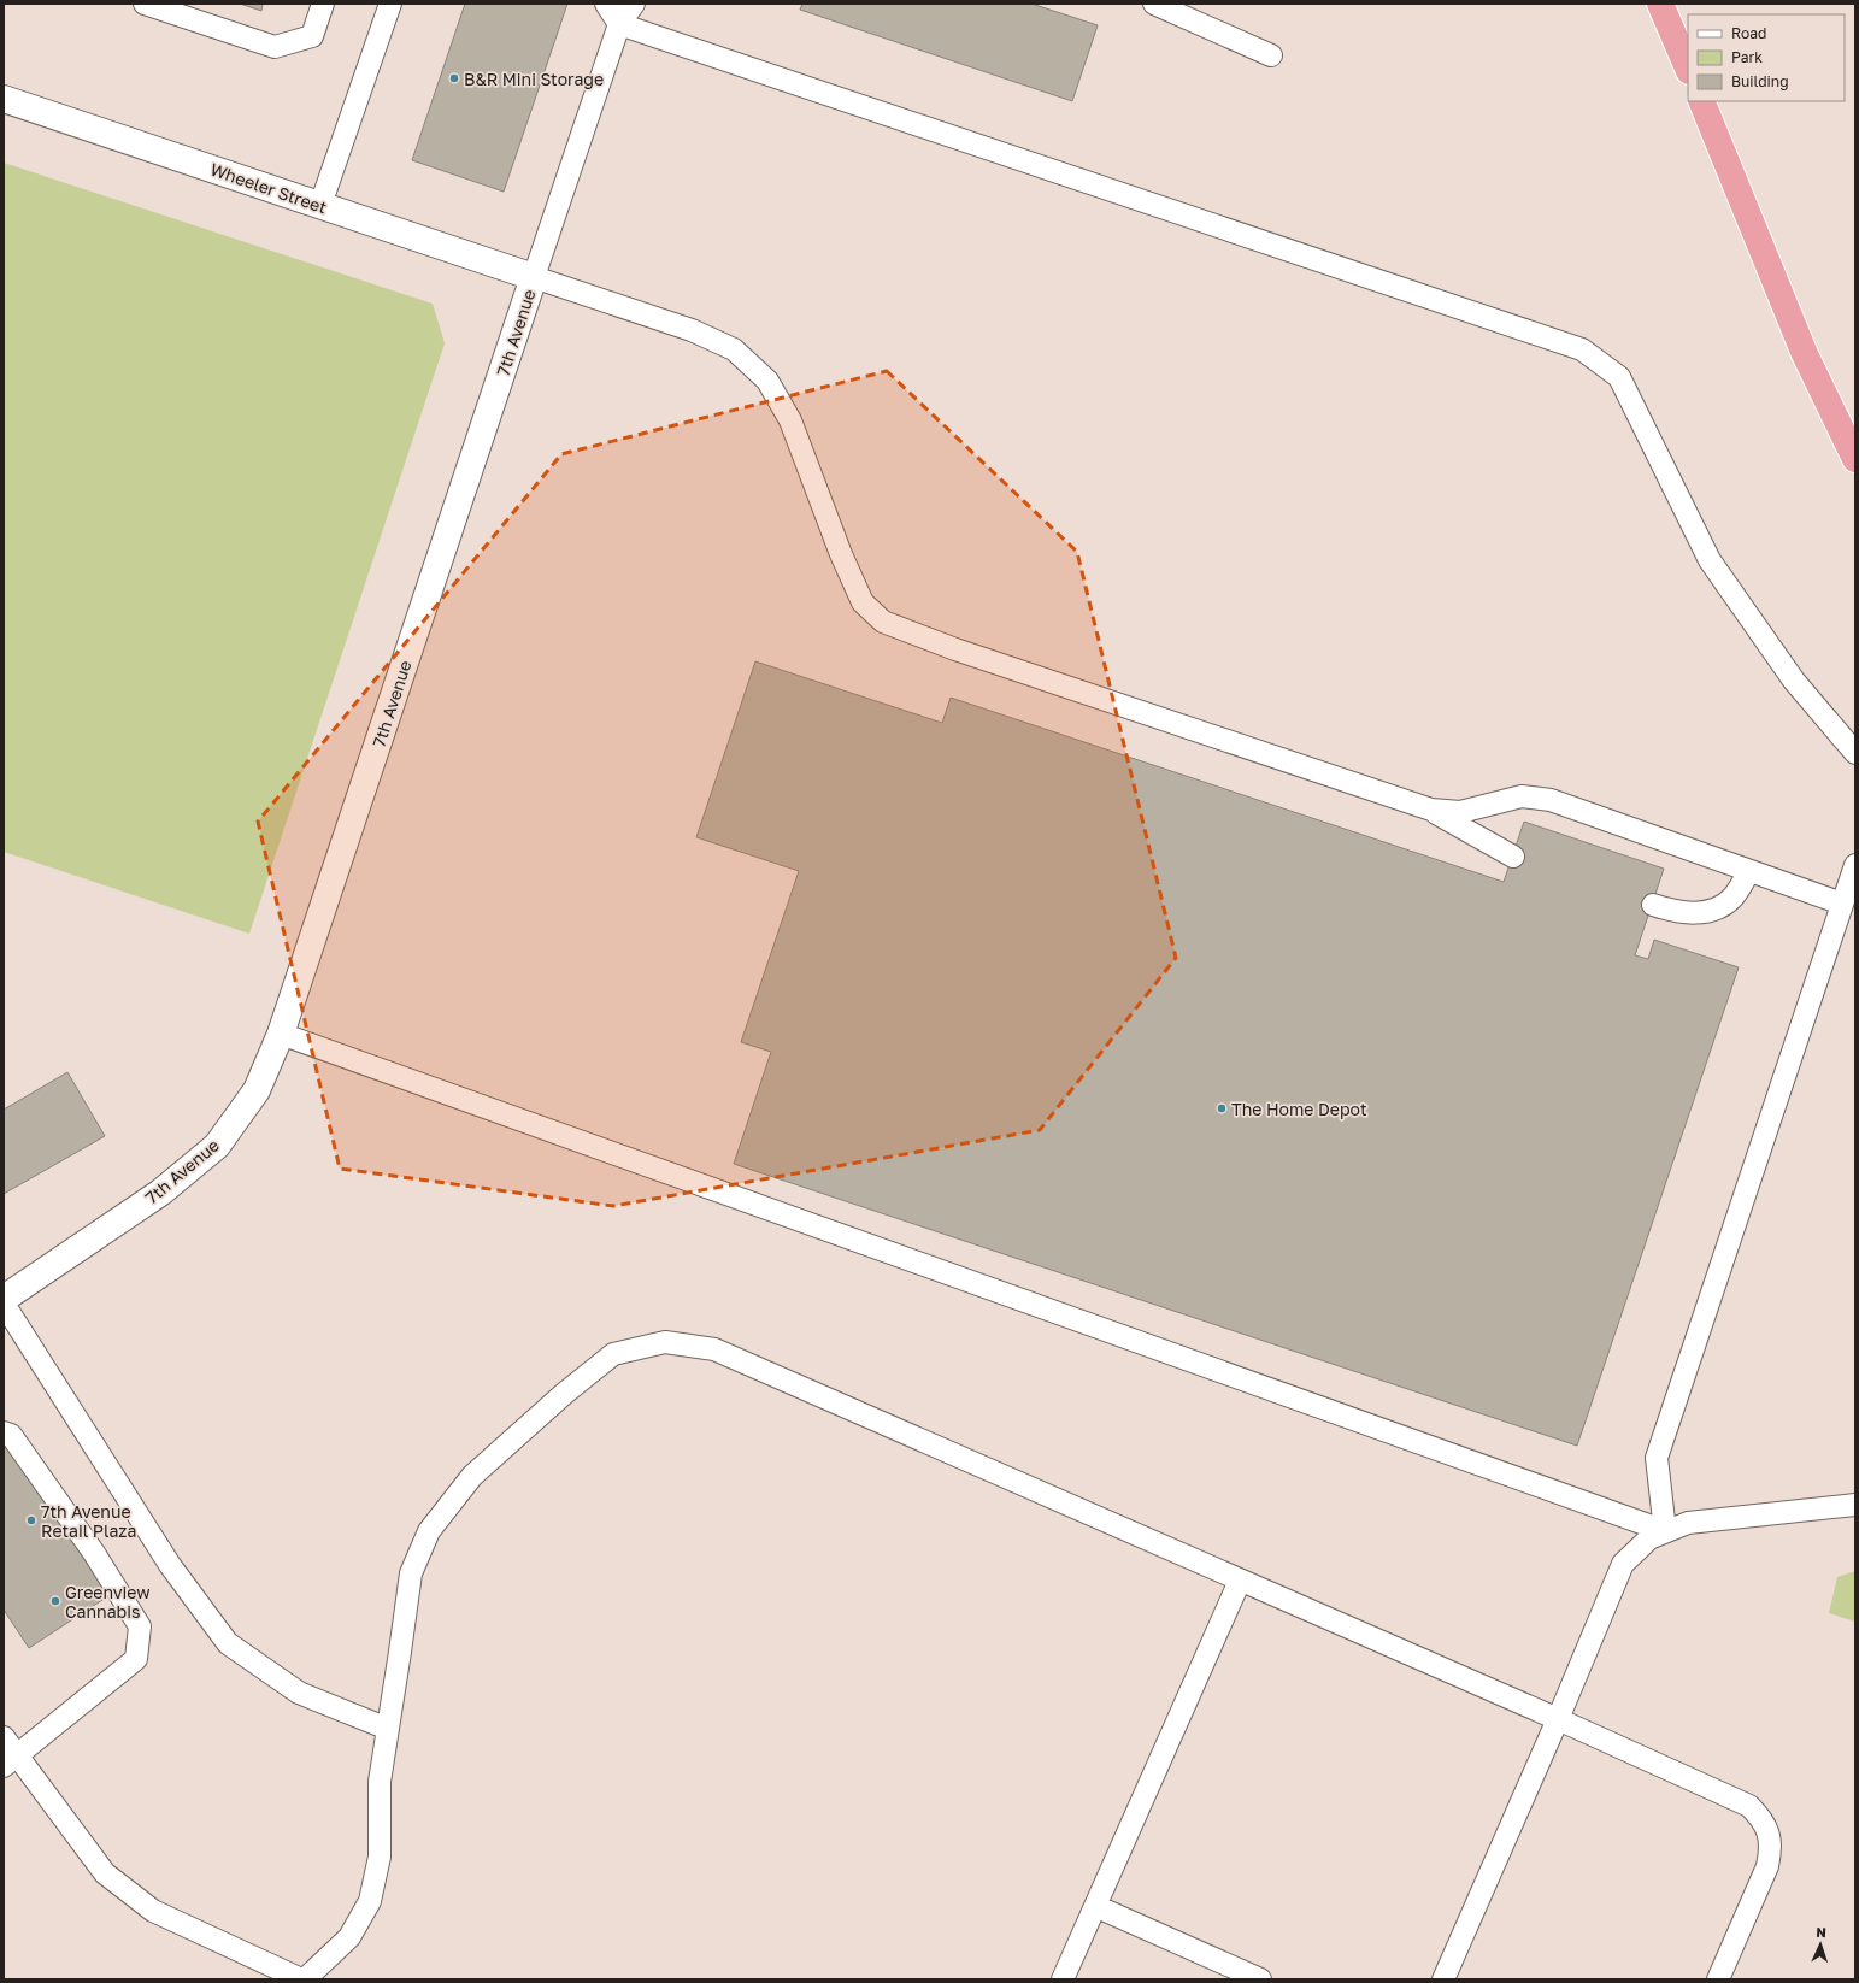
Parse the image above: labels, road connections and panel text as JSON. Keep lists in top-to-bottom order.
{
  "streets": {
    "street": ["Wheeler Street", "7th Avenue"]
  },
  "crossings": [
    ["Wheeler Street", "7th Avenue"]
  ],
  "places": [
    "B&R Mini Storage",
    "The Home Depot",
    "7th Avenue Retail Plaza",
    "Greenview Cannabis"
  ],
  "legend": ["Road", "Park", "Building"],
  "north": "top"
}
